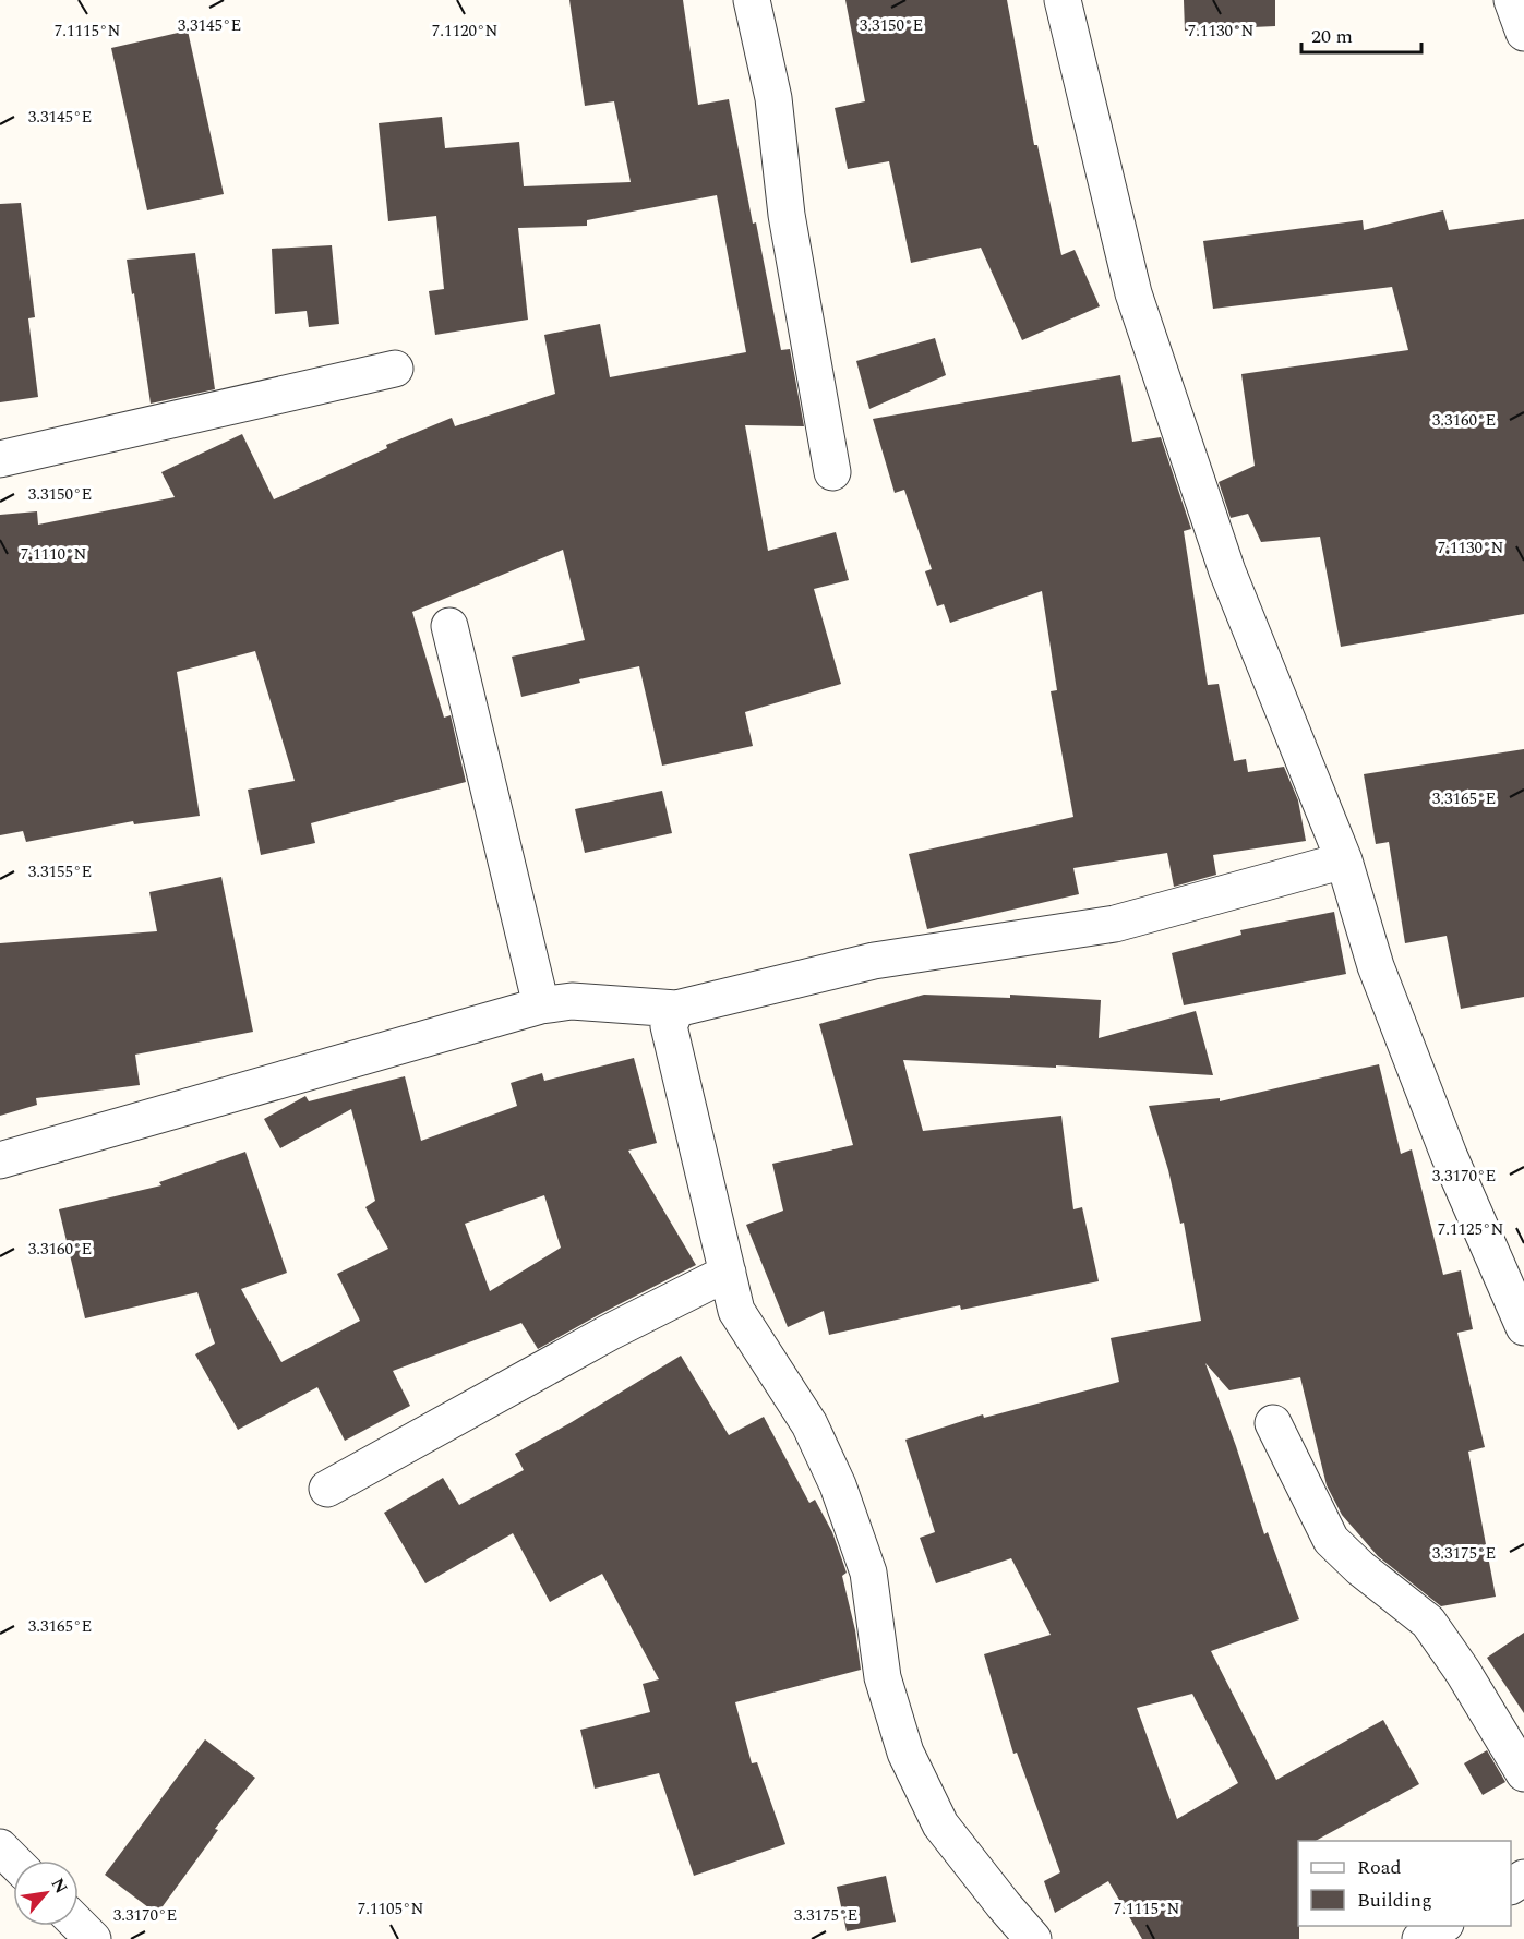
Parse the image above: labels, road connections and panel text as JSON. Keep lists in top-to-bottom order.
{
  "legend": ["Road", "Building"],
  "scale_bar": "20 m",
  "north": "top right",
  "coordinates": [
    "3.3150°E",
    "3.3145°E",
    "7.1115°N",
    "7.1120°N",
    "7.1130°N",
    "3.3160°E",
    "7.1110°N",
    "3.3165°E",
    "3.3155°E",
    "3.3170°E",
    "7.1125°N",
    "3.3175°E",
    "7.1105°N"
  ]
}
